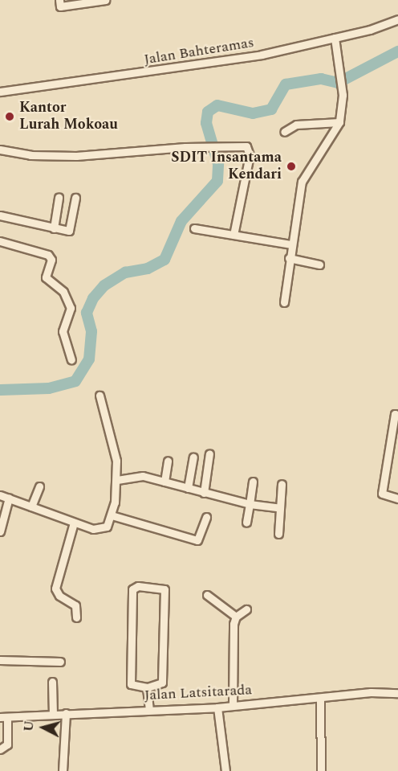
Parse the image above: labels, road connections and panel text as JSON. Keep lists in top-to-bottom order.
{
  "streets": {
    "street": ["Jalan Bahteramas", "Jalan Latsitarada"]
  },
  "places": ["Kantor Lurah Mokoau", "SDIT Insantama Kendari"],
  "north": "left"
}
